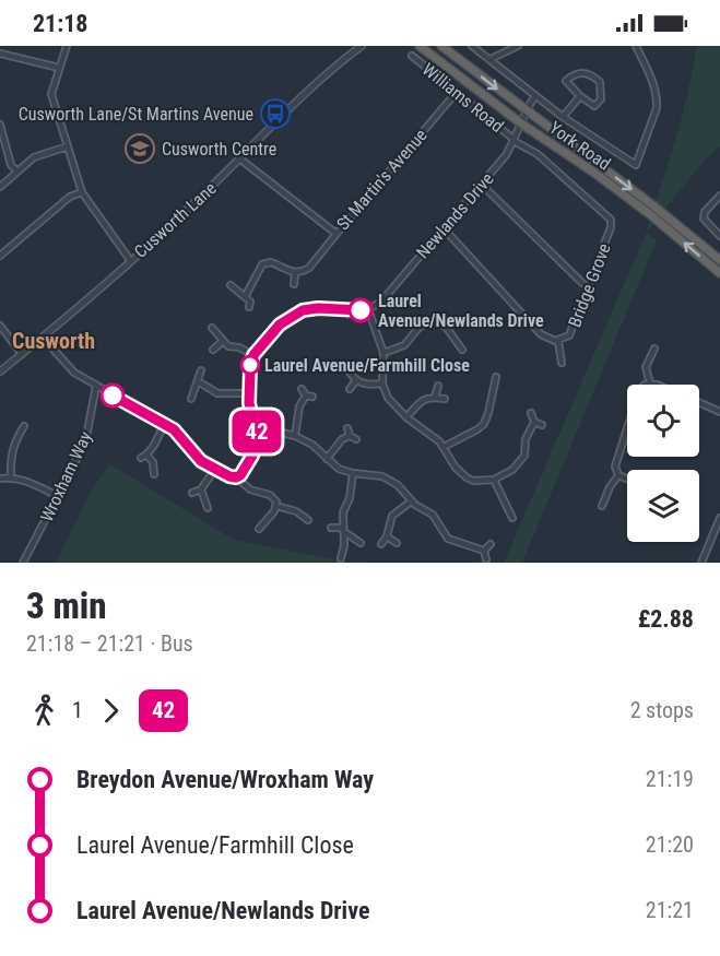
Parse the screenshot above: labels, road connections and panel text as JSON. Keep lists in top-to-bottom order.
{
  "streets": {
    "highway": ["York Road"],
    "street": [
      "Williams Road",
      "St Martin's Avenue",
      "Newlands Drive",
      "Cusworth Lane",
      "Bridge Grove",
      "Wroxham Way"
    ]
  },
  "crossings": [
    ["Williams Road", "St Martin's Avenue"],
    ["Williams Road", "Newlands Drive"],
    ["Williams Road", "Bridge Grove"],
    ["York Road", "Newlands Drive"],
    ["St Martin's Avenue", "Cusworth Lane"]
  ],
  "districts": ["Cusworth"],
  "places": {
    "bus stop": ["Cusworth Lane/St Martins Avenue"],
    "school or university": ["Cusworth Centre"],
    "other": ["Laurel Avenue/Newlands Drive", "Laurel Avenue/Farmhill Close"]
  },
  "lines": ["bus line 42"],
  "page": {
    "status": "21:18",
    "on_map": "42",
    "heading": ["3 min", "21:18 – 21:21 · Bus", "£2.88"],
    "legs": ["1", "42", "2 stops"],
    "list": [
      {
        "name": "Breydon Avenue/Wroxham Way",
        "value": "21:19"
      },
      {
        "name": "Laurel Avenue/Farmhill Close",
        "value": "21:20"
      },
      {
        "name": "Laurel Avenue/Newlands Drive",
        "value": "21:21"
      }
    ]
  }
}
